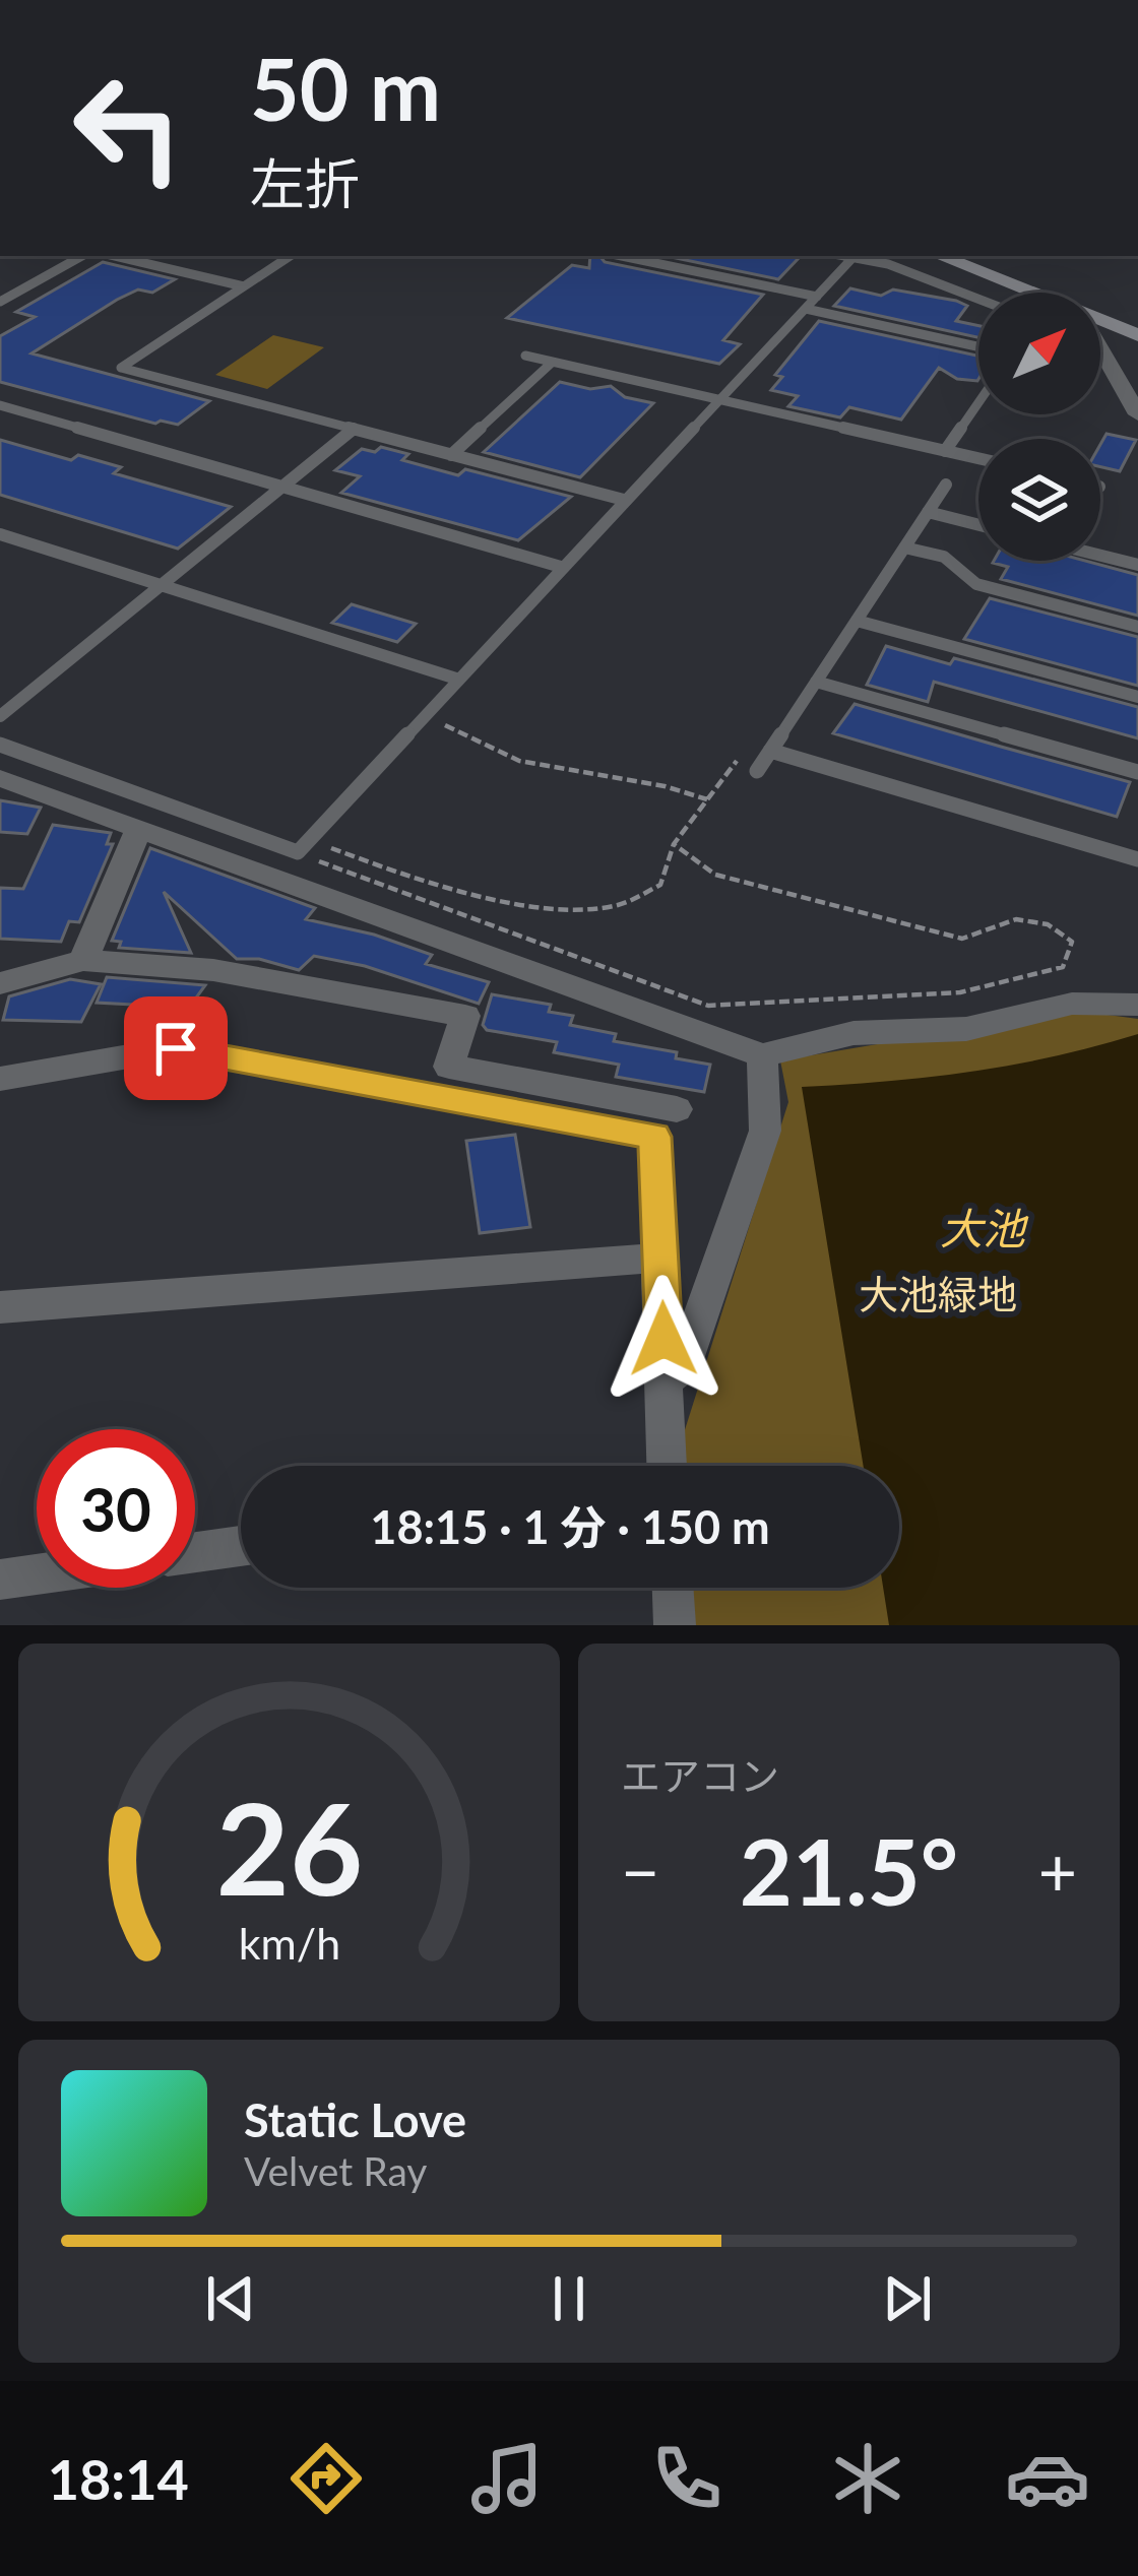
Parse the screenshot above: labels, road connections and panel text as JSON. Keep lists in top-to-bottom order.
{
  "water": ["大池"],
  "parks": ["大池緑地"],
  "north": "top right",
  "page": {
    "turn": ["50 m", "左折"],
    "limit": "30",
    "trip": "18:15 · 1 分 · 150 m",
    "tile": "エアコン",
    "heat": ["−", "21.5°", "+"],
    "song": ["Static Love", "Velvet Ray"],
    "tabs": "18:14",
    "gauge": ["26", "km/h"]
  }
}
